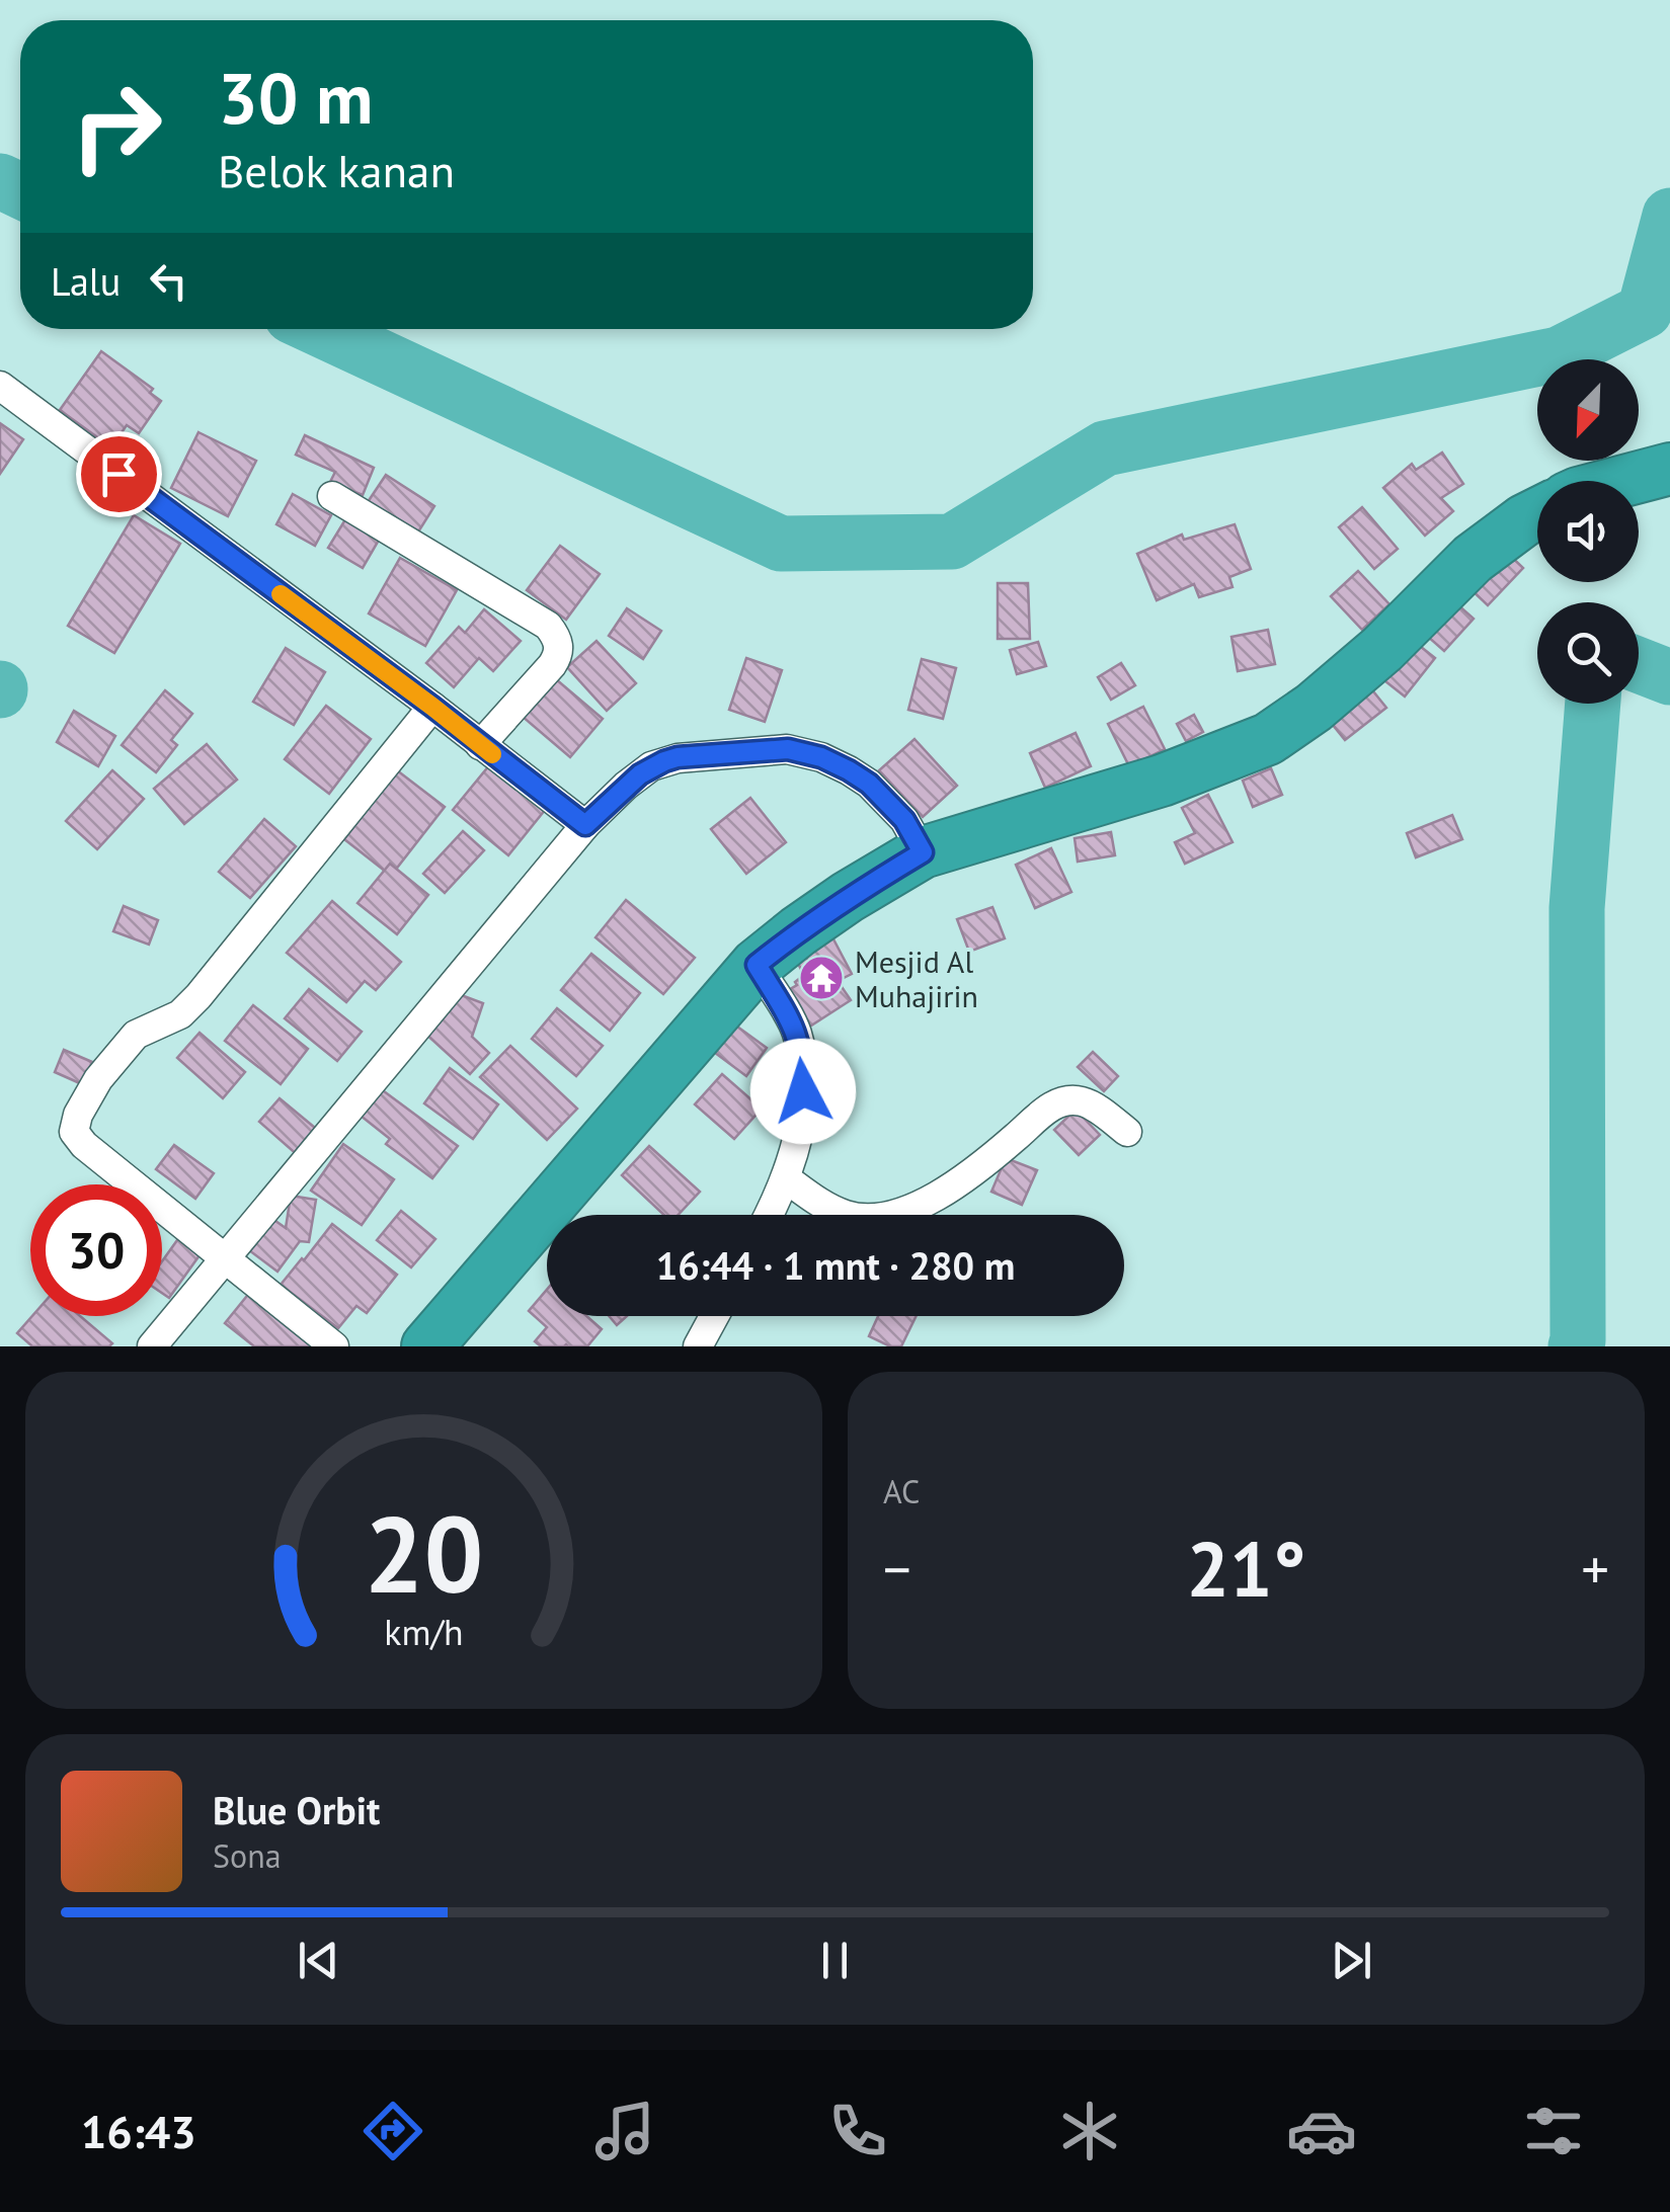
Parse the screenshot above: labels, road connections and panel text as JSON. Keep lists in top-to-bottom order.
{
  "places": {
    "temple": ["Mesjid Al Muhajirin"]
  },
  "north": "bottom left",
  "page": {
    "turn": ["30 m", "Belok kanan"],
    "then": "Lalu",
    "limit": "30",
    "trip": "16:44 · 1 mnt · 280 m",
    "tile": "AC",
    "heat": ["−", "21°", "+"],
    "song": ["Blue Orbit", "Sona"],
    "tabs": "16:43",
    "gauge": ["20", "km/h"]
  }
}
